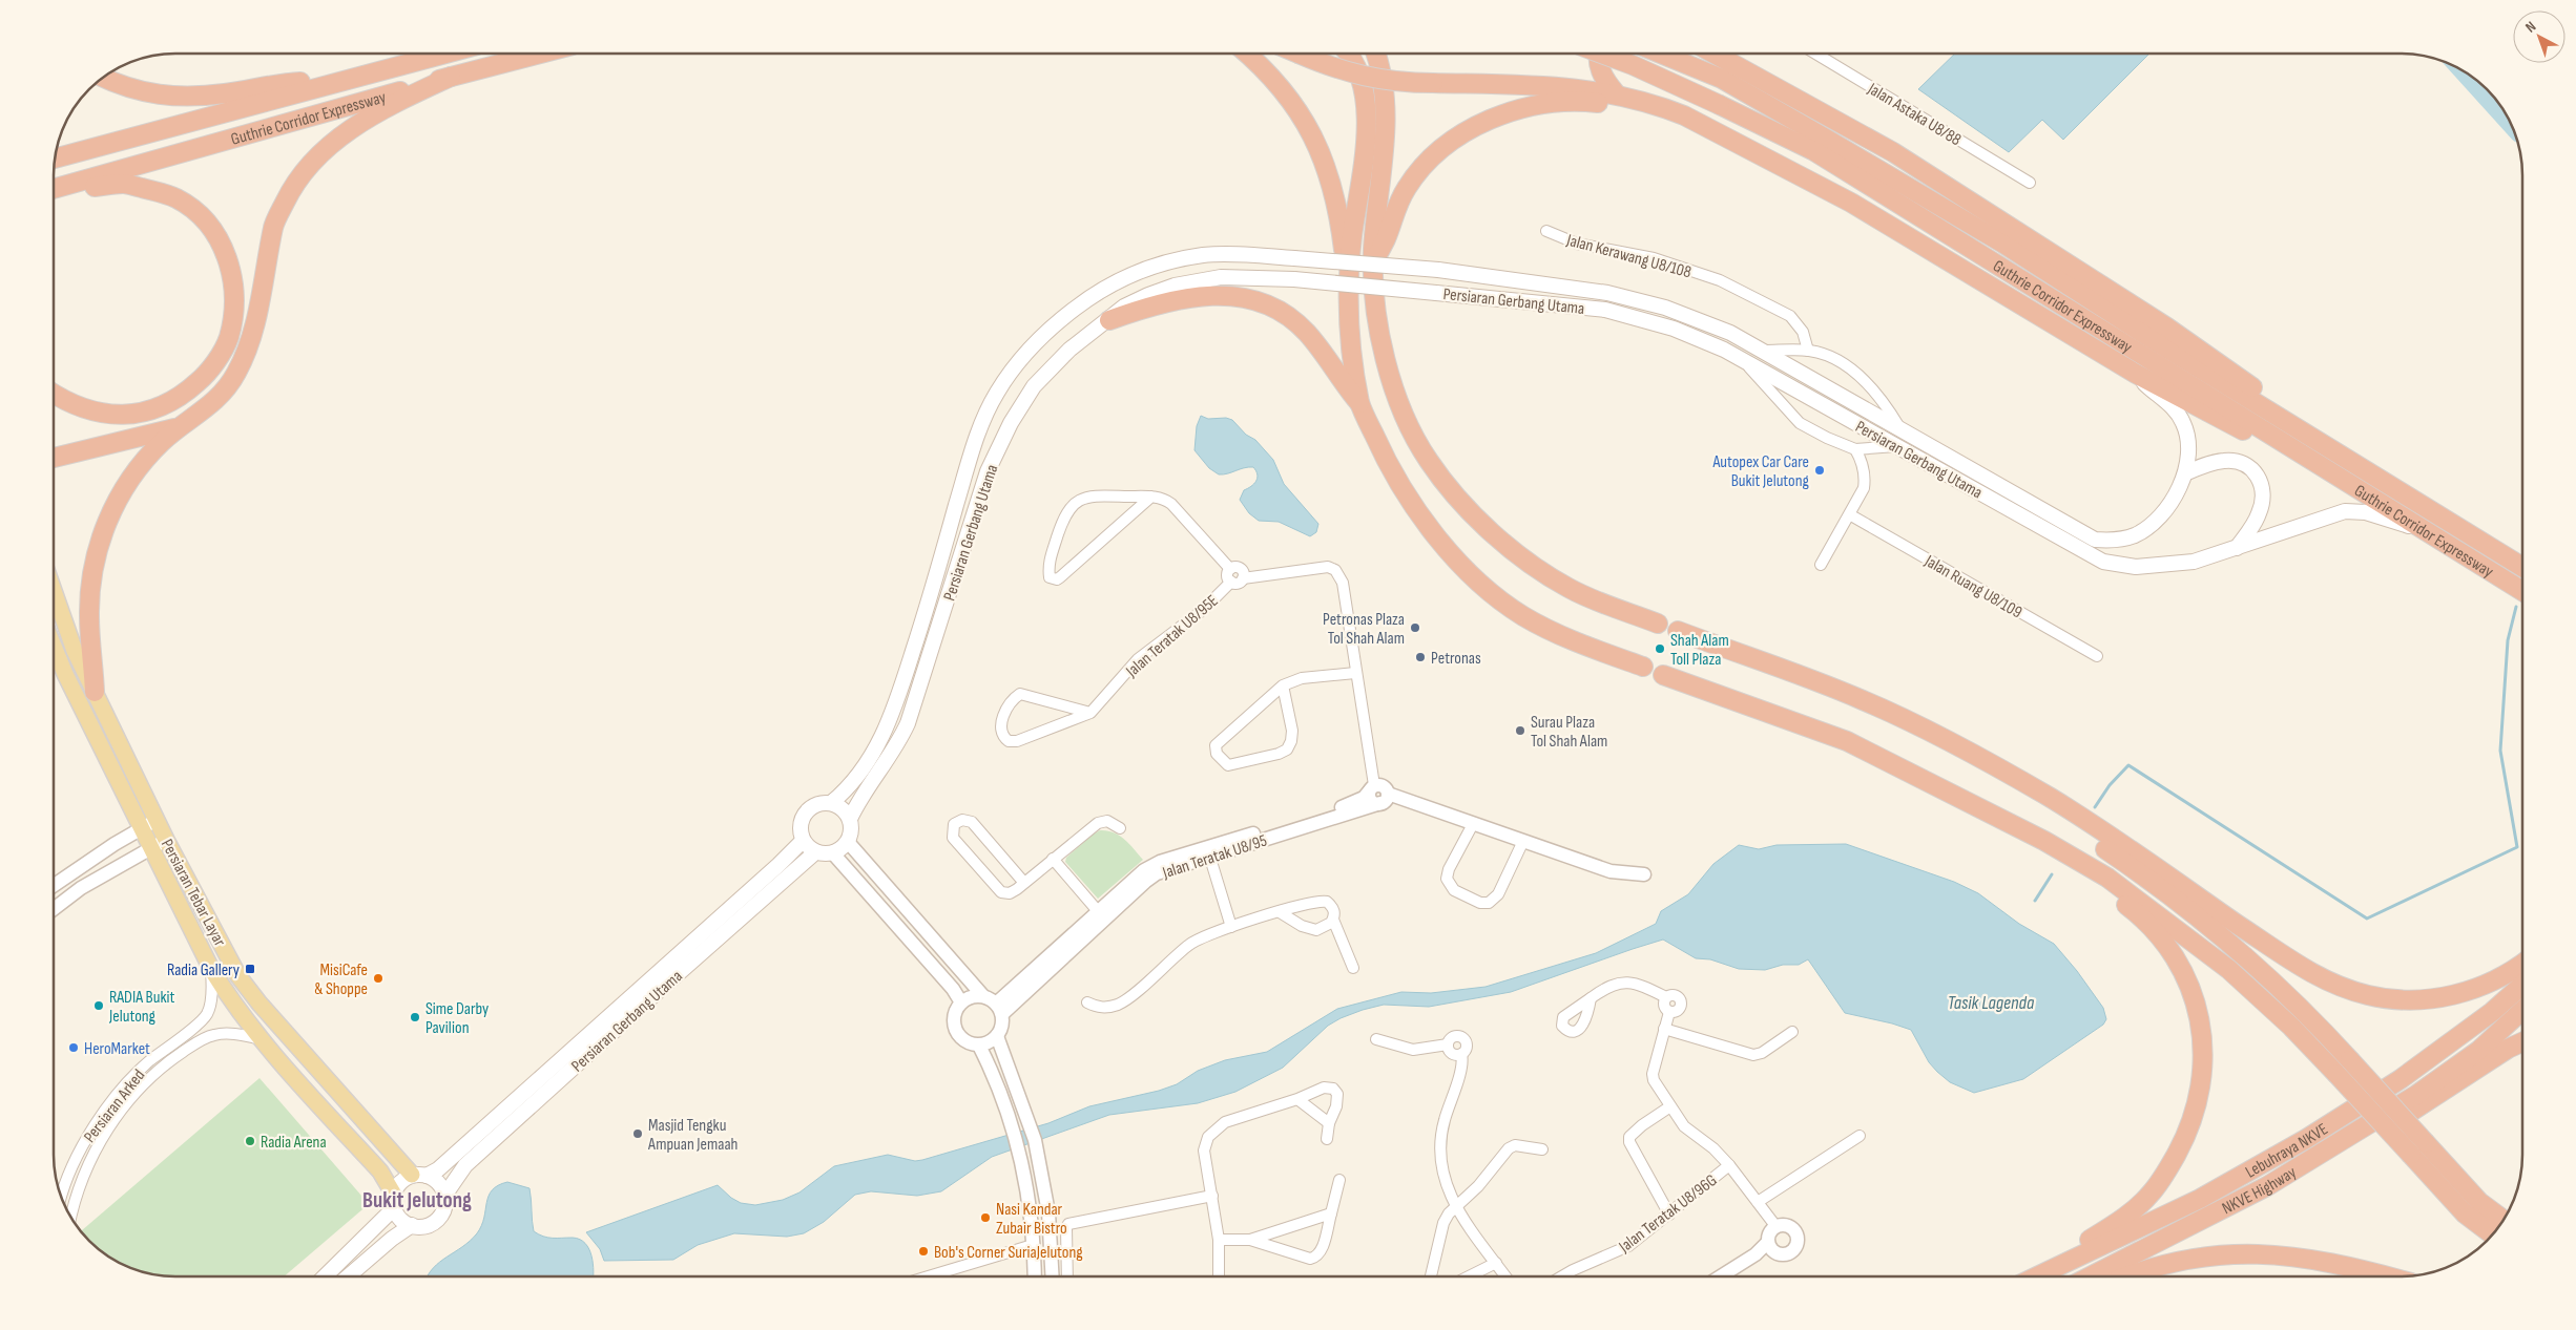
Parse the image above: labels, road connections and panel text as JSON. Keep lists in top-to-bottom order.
{
  "streets": {
    "highway": ["Guthrie Corridor Expressway", "Lebuhraya NKVE", "NKVE Highway"],
    "main road": ["Persiaran Gerbang Utama", "Persiaran Tebar Layar"],
    "street": [
      "Jalan Astaka U8/88",
      "Jalan Kerawang U8/108",
      "Jalan Ruang U8/109",
      "Jalan Teratak U8/95E",
      "Jalan Teratak U8/95",
      "Persiaran Arked",
      "Jalan Teratak U8/96G"
    ]
  },
  "crossings": [
    ["Guthrie Corridor Expressway", "Persiaran Gerbang Utama"],
    ["Persiaran Gerbang Utama", "Persiaran Tebar Layar"],
    ["Persiaran Tebar Layar", "Persiaran Arked"]
  ],
  "districts": ["Bukit Jelutong"],
  "water": ["Tasik Lagenda"],
  "places": {
    "other": [
      "Autopex Car Care Bukit Jelutong",
      "Petronas Plaza Tol Shah Alam",
      "Shah Alam Toll Plaza",
      "Petronas",
      "Surau Plaza Tol Shah Alam",
      "MisiCafe & Shoppe",
      "RADIA Bukit Jelutong",
      "Sime Darby Pavilion",
      "HeroMarket",
      "Masjid Tengku Ampuan Jemaah",
      "Radia Arena",
      "Nasi Kandar Zubair Bistro",
      "Bob's Corner SuriaJelutong"
    ],
    "transit": ["Radia Gallery"]
  },
  "north": "top left"
}
